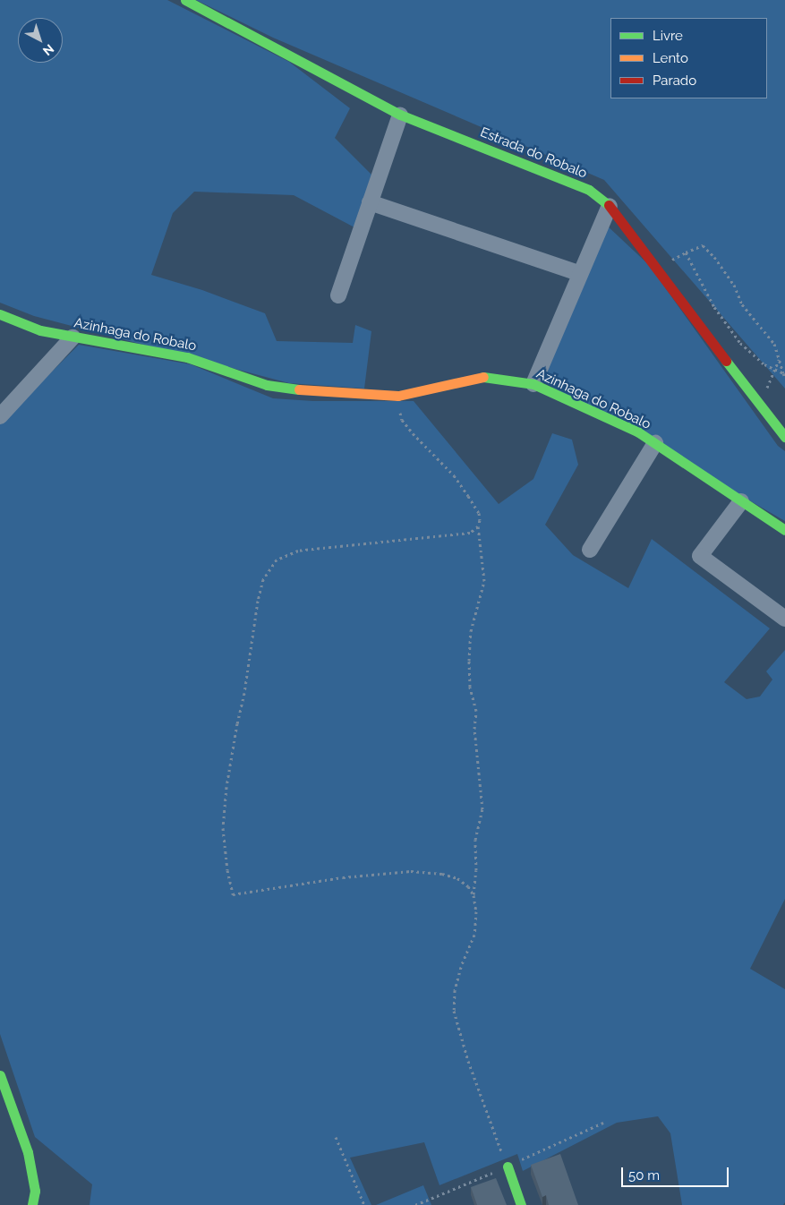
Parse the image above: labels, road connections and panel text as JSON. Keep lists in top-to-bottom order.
{
  "streets": {
    "street": ["Estrada do Robalo", "Azinhaga do Robalo"]
  },
  "legend": ["Livre", "Lento", "Parado"],
  "scale_bar": "50 m",
  "north": "bottom right"
}
